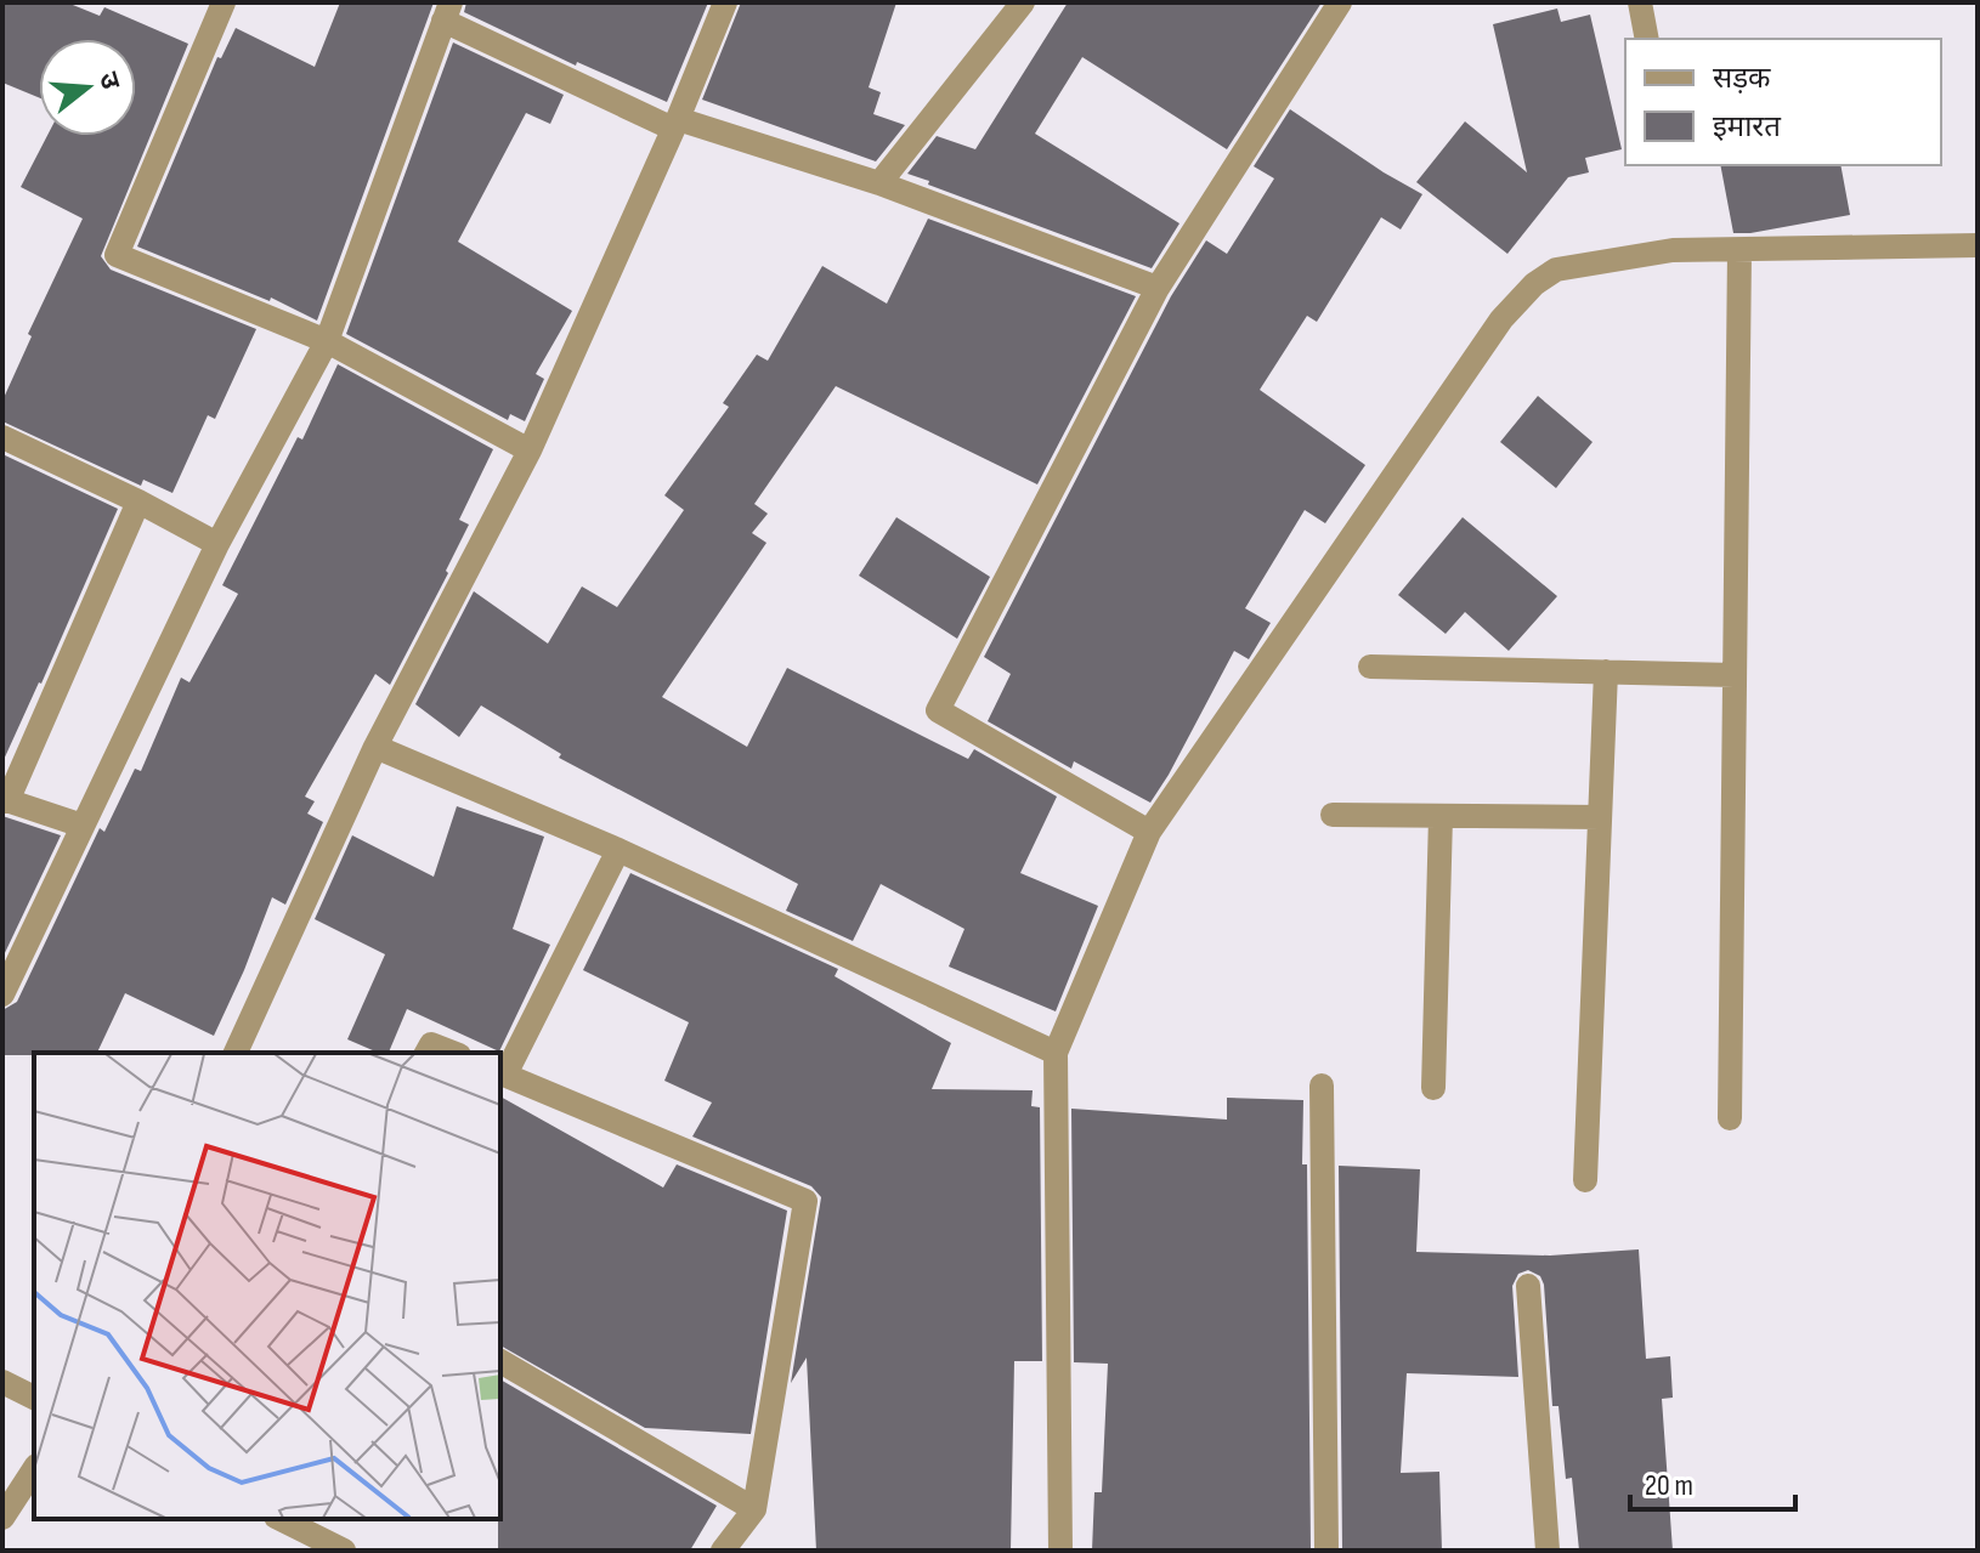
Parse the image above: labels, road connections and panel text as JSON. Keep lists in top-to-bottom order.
{
  "legend": ["सड़क", "इमारत"],
  "scale_bar": "20 m",
  "north": "right"
}
